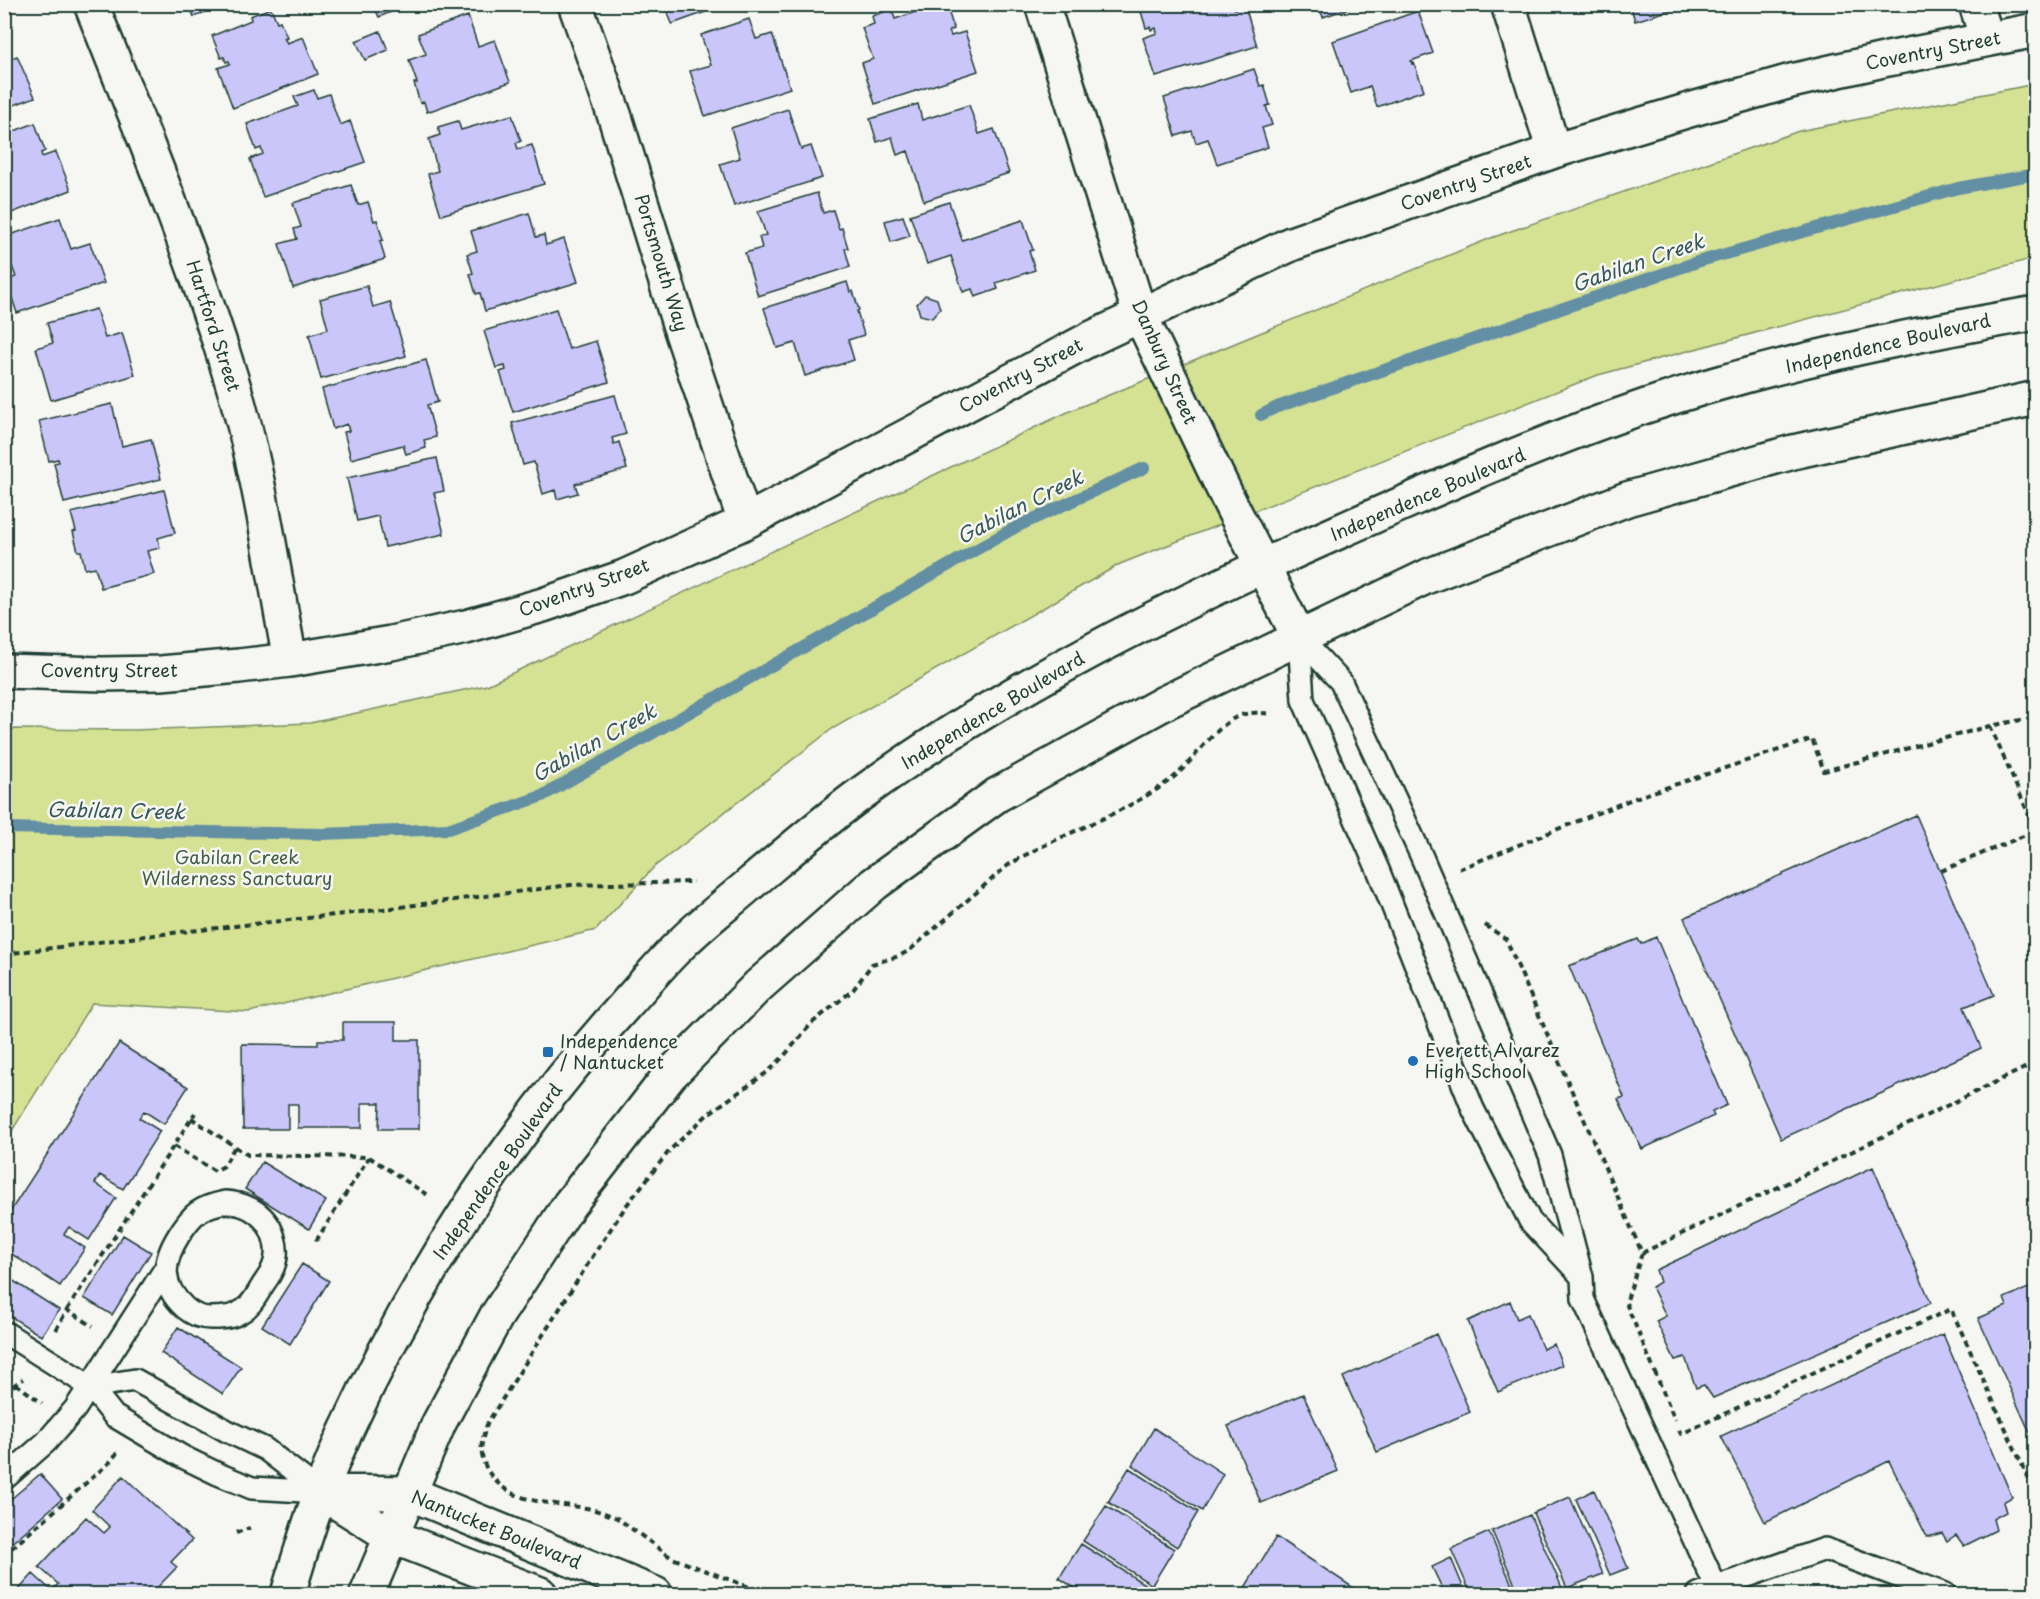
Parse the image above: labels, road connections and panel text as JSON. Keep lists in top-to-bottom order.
{
  "streets": {
    "street": [
      "Coventry Street",
      "Portsmouth Way",
      "Hartford Street",
      "Independence Boulevard",
      "Danbury Street",
      "Nantucket Boulevard"
    ]
  },
  "crossings": [
    ["Coventry Street", "Portsmouth Way"],
    ["Coventry Street", "Hartford Street"],
    ["Coventry Street", "Danbury Street"],
    ["Independence Boulevard", "Danbury Street"],
    ["Independence Boulevard", "Nantucket Boulevard"]
  ],
  "water": ["Gabilan Creek"],
  "parks": ["Gabilan Creek Wilderness Sanctuary"],
  "places": {
    "transit": ["Independence / Nantucket"],
    "other": ["Everett Alvarez High School"]
  }
}
